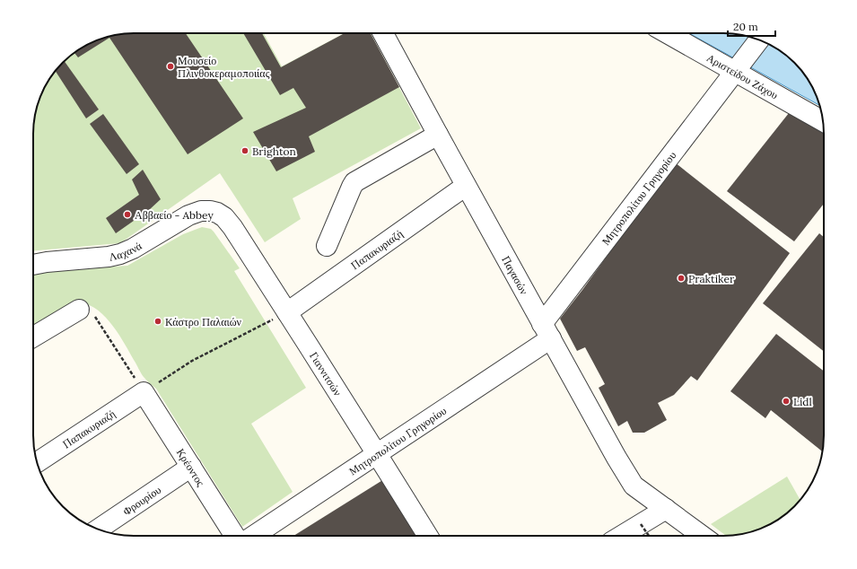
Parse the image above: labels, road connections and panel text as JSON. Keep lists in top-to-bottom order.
{
  "streets": {
    "street": [
      "Αριστείδου Ζάχου",
      "Μητροπολίτου Γρηγορίου",
      "Λαχανά",
      "Παπακυριαζή",
      "Παγασών",
      "Γιαννιτσών",
      "Κρέοντος",
      "Φρουρίου"
    ]
  },
  "crossings": [
    ["Αριστείδου Ζάχου", "Μητροπολίτου Γρηγορίου"],
    ["Μητροπολίτου Γρηγορίου", "Παγασών"],
    ["Μητροπολίτου Γρηγορίου", "Γιαννιτσών"],
    ["Λαχανά", "Γιαννιτσών"],
    ["Παπακυριαζή", "Παγασών"],
    ["Παπακυριαζή", "Γιαννιτσών"],
    ["Παπακυριαζή", "Κρέοντος"],
    ["Κρέοντος", "Φρουρίου"]
  ],
  "places": [
    "Μουσείο Πλινθοκεραμοποιίας",
    "Brighton",
    "Αββαείο - Abbey",
    "Praktiker",
    "Κάστρο Παλαιών",
    "Lidl"
  ],
  "scale_bar": "20 m"
}
